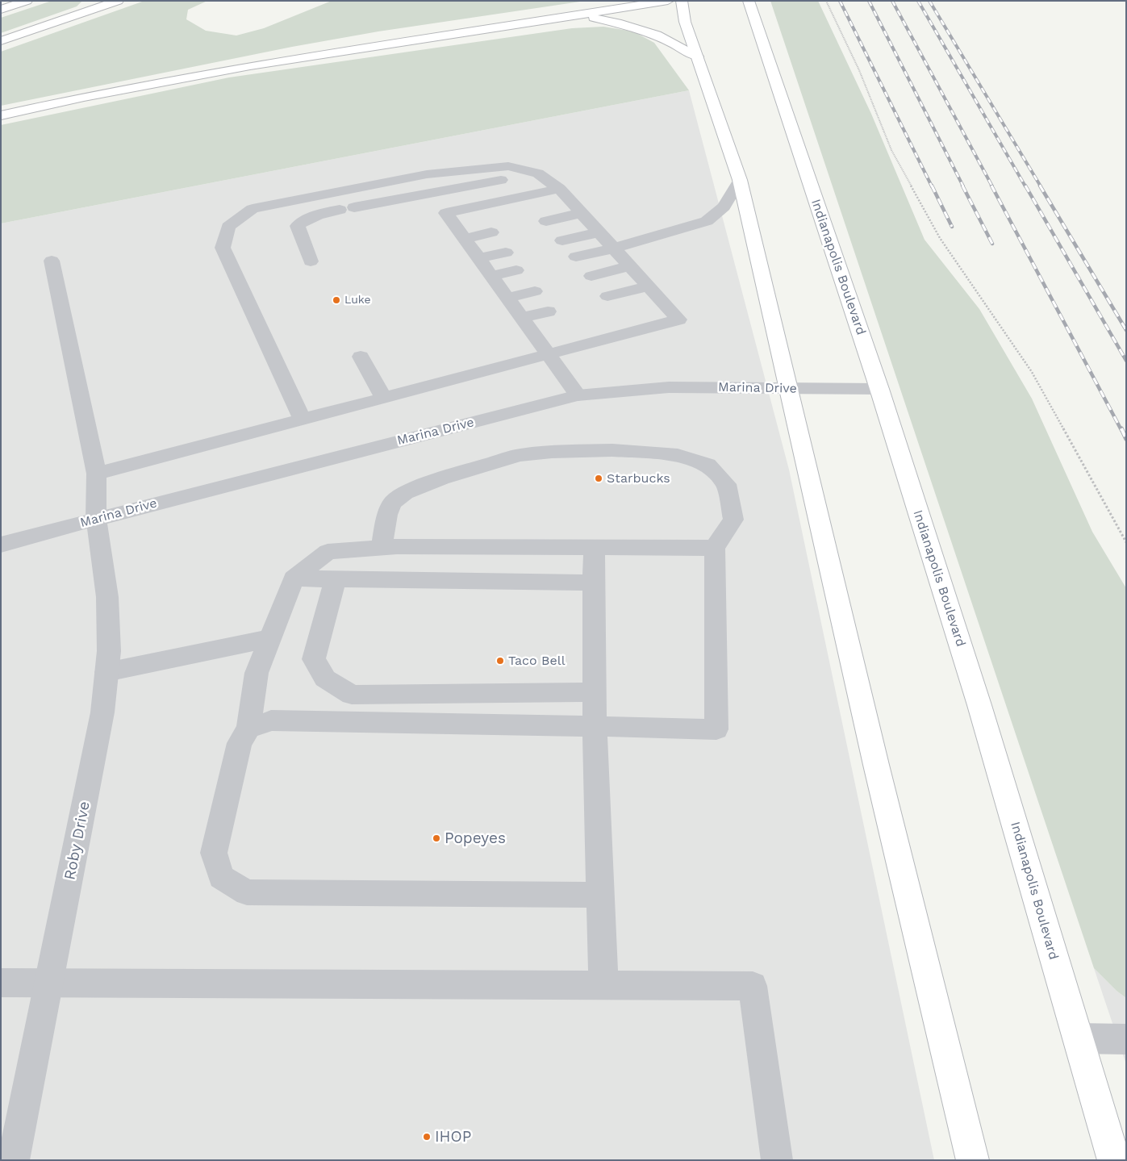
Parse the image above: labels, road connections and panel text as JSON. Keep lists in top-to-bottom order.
{
  "streets": {
    "main road": ["Indianapolis Boulevard"],
    "street": ["Marina Drive", "Roby Drive"]
  },
  "crossings": [
    ["Indianapolis Boulevard", "Marina Drive"],
    ["Marina Drive", "Roby Drive"]
  ],
  "places": [
    "Luke",
    "Starbucks",
    "Taco Bell",
    "Popeyes",
    "IHOP"
  ]
}
